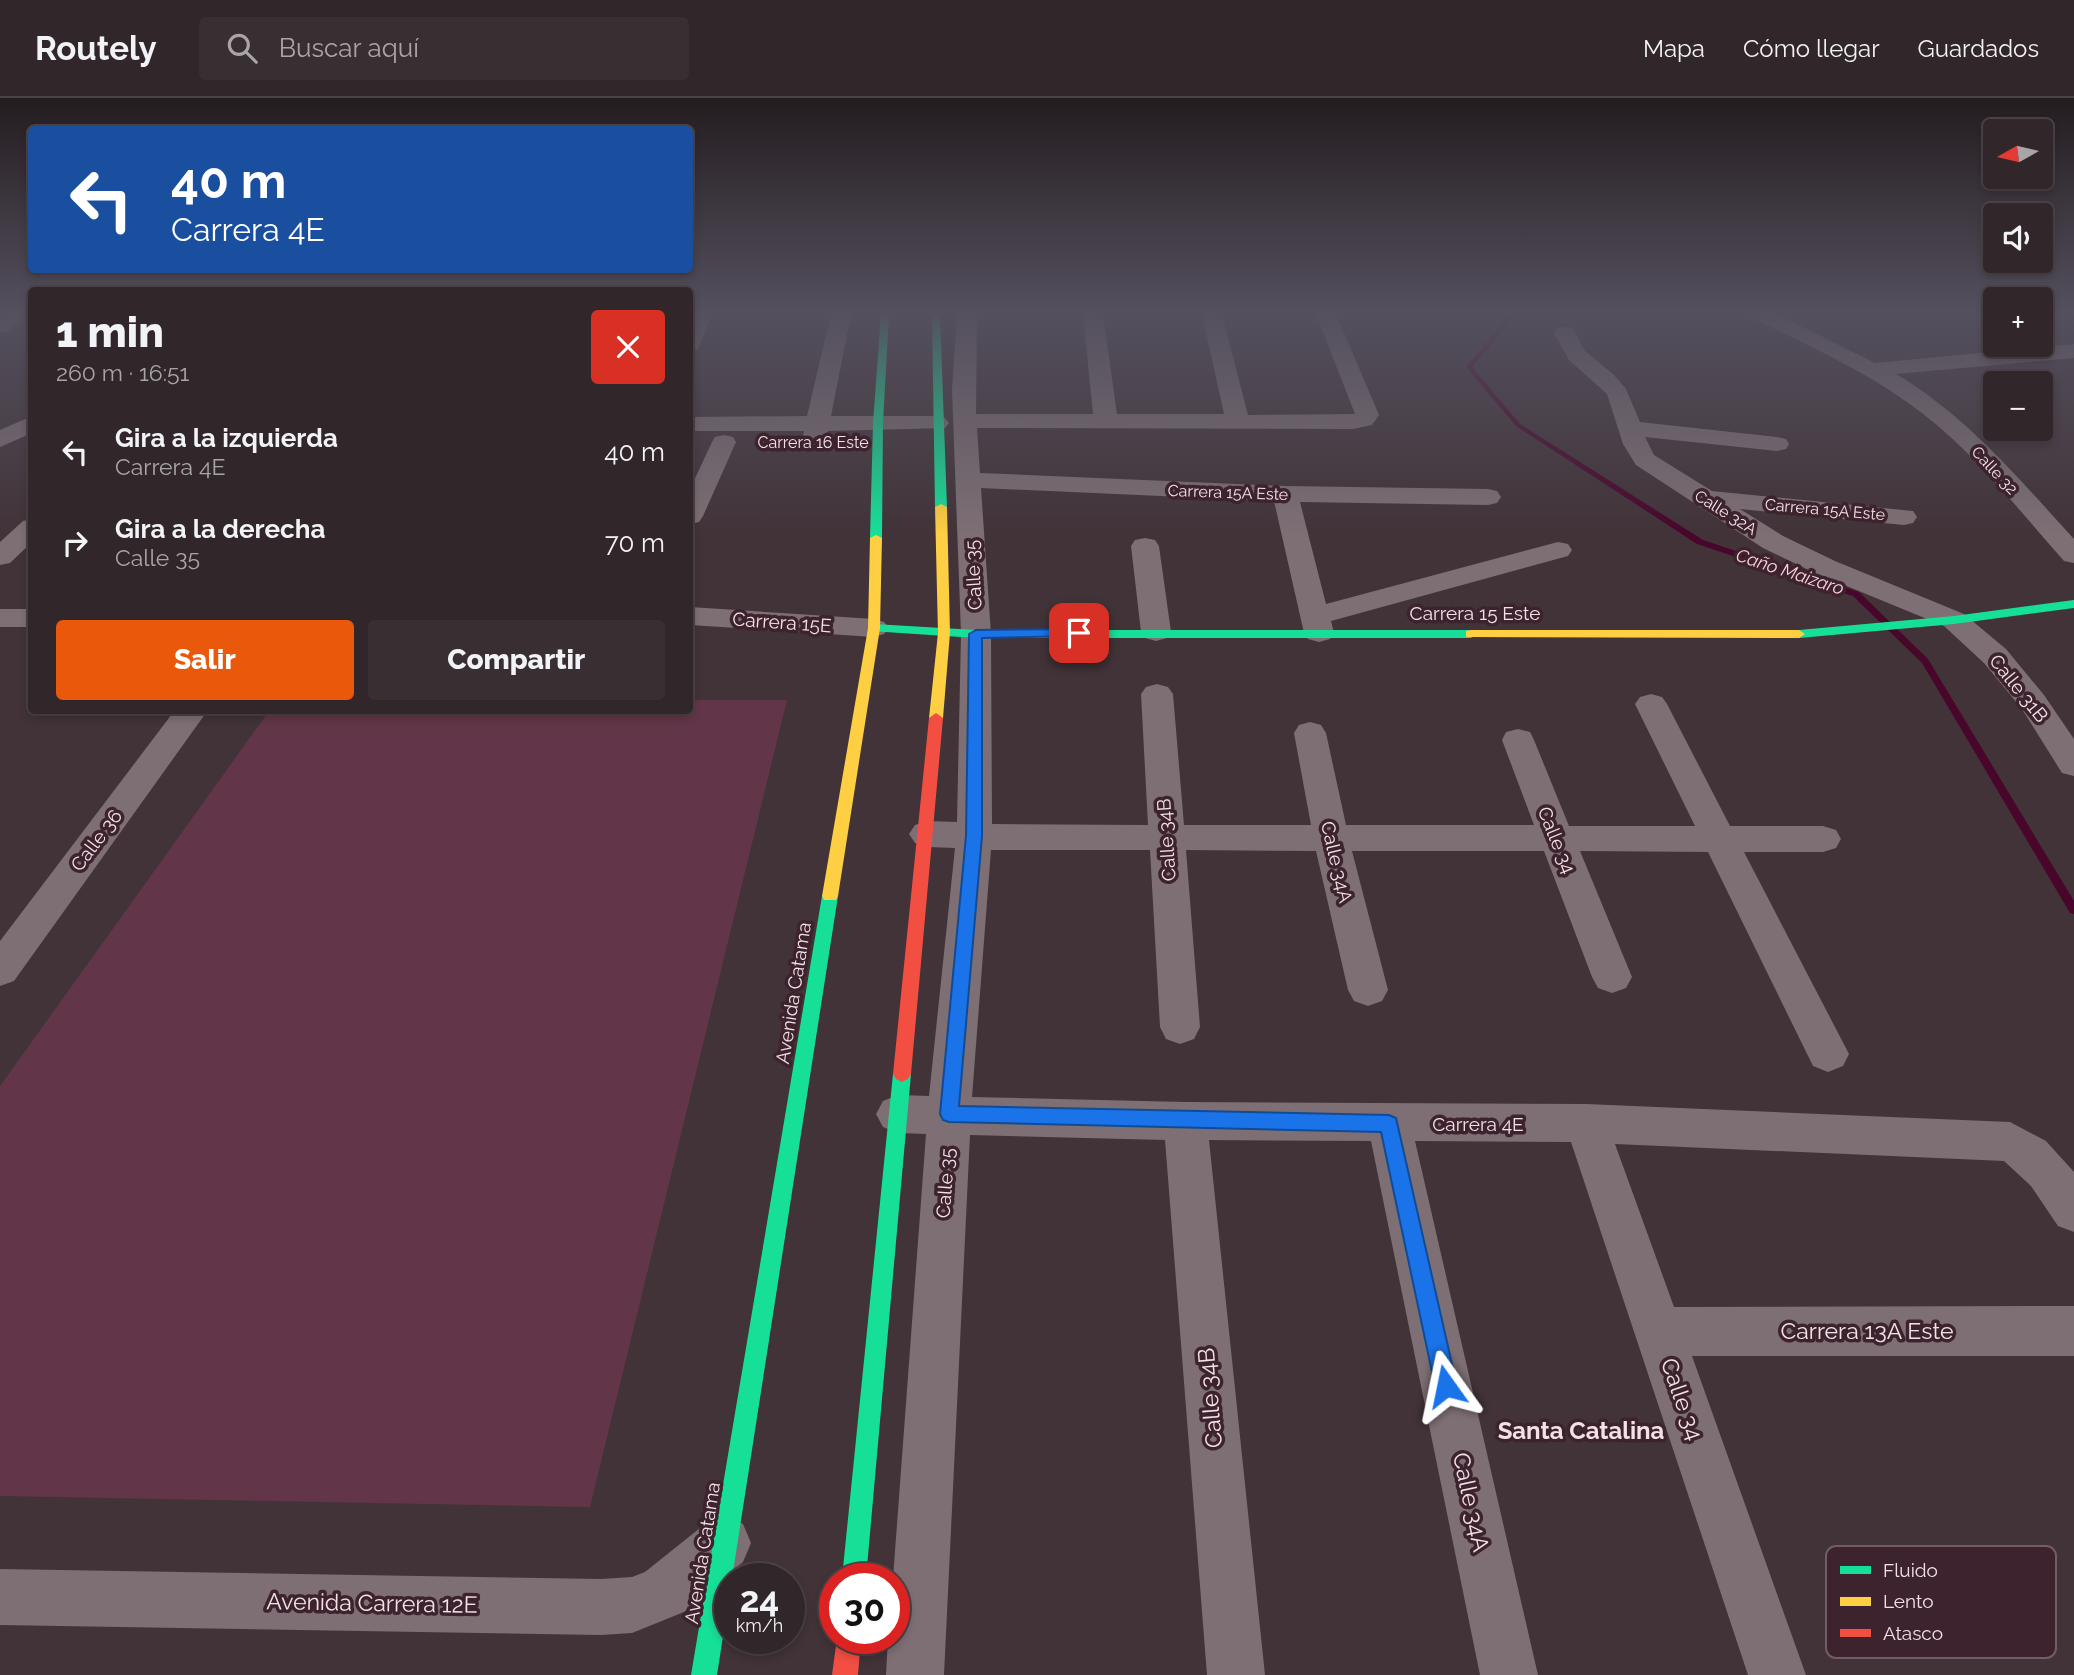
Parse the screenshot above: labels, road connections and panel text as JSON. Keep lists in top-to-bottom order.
{
  "streets": {
    "main road": ["Carrera 15 Este", "Avenida Catama"],
    "street": [
      "Carrera 16 Este",
      "Calle 32",
      "Carrera 15A Este",
      "Calle 32A",
      "Calle 35",
      "Carrera 15E",
      "Calle 31B",
      "Calle 36",
      "Calle 34B",
      "Calle 34",
      "Calle 34A",
      "Carrera 4E",
      "Carrera 13A Este",
      "Avenida Carrera 12E"
    ]
  },
  "crossings": [
    ["Carrera 16 Este", "Calle 35"],
    ["Carrera 16 Este", "Avenida Catama"],
    ["Carrera 15A Este", "Calle 32A"],
    ["Carrera 15A Este", "Calle 35"],
    ["Calle 32A", "Carrera 15 Este"],
    ["Calle 32A", "Calle 31B"],
    ["Calle 35", "Carrera 15 Este"],
    ["Calle 35", "Carrera 4E"],
    ["Carrera 15 Este", "Carrera 15E"],
    ["Carrera 15 Este", "Calle 31B"],
    ["Carrera 15 Este", "Avenida Catama"],
    ["Carrera 15E", "Avenida Catama"],
    ["Calle 34B", "Carrera 4E"],
    ["Calle 34", "Carrera 4E"],
    ["Calle 34", "Carrera 13A Este"],
    ["Calle 34A", "Carrera 4E"],
    ["Avenida Catama", "Avenida Carrera 12E"]
  ],
  "districts": ["Santa Catalina"],
  "water": ["Caño Maizaro"],
  "legend": ["Fluido", "Lento", "Atasco"],
  "north": "left",
  "page": {
    "header": "Routely",
    "search": "Buscar aquí",
    "nav": ["Mapa", "Cómo llegar", "Guardados"],
    "map_buttons": ["+", "−"],
    "turn": ["40 m", "Carrera 4E"],
    "heading": ["1 min", "260 m · 16:51"],
    "list": [
      {
        "name": "Gira a la izquierda",
        "note": "Carrera 4E",
        "value": "40 m"
      },
      {
        "name": "Gira a la derecha",
        "note": "Calle 35",
        "value": "70 m"
      }
    ],
    "buttons": ["Salir", "Compartir"],
    "speed": "24 km/h",
    "limit": "30"
  }
}
